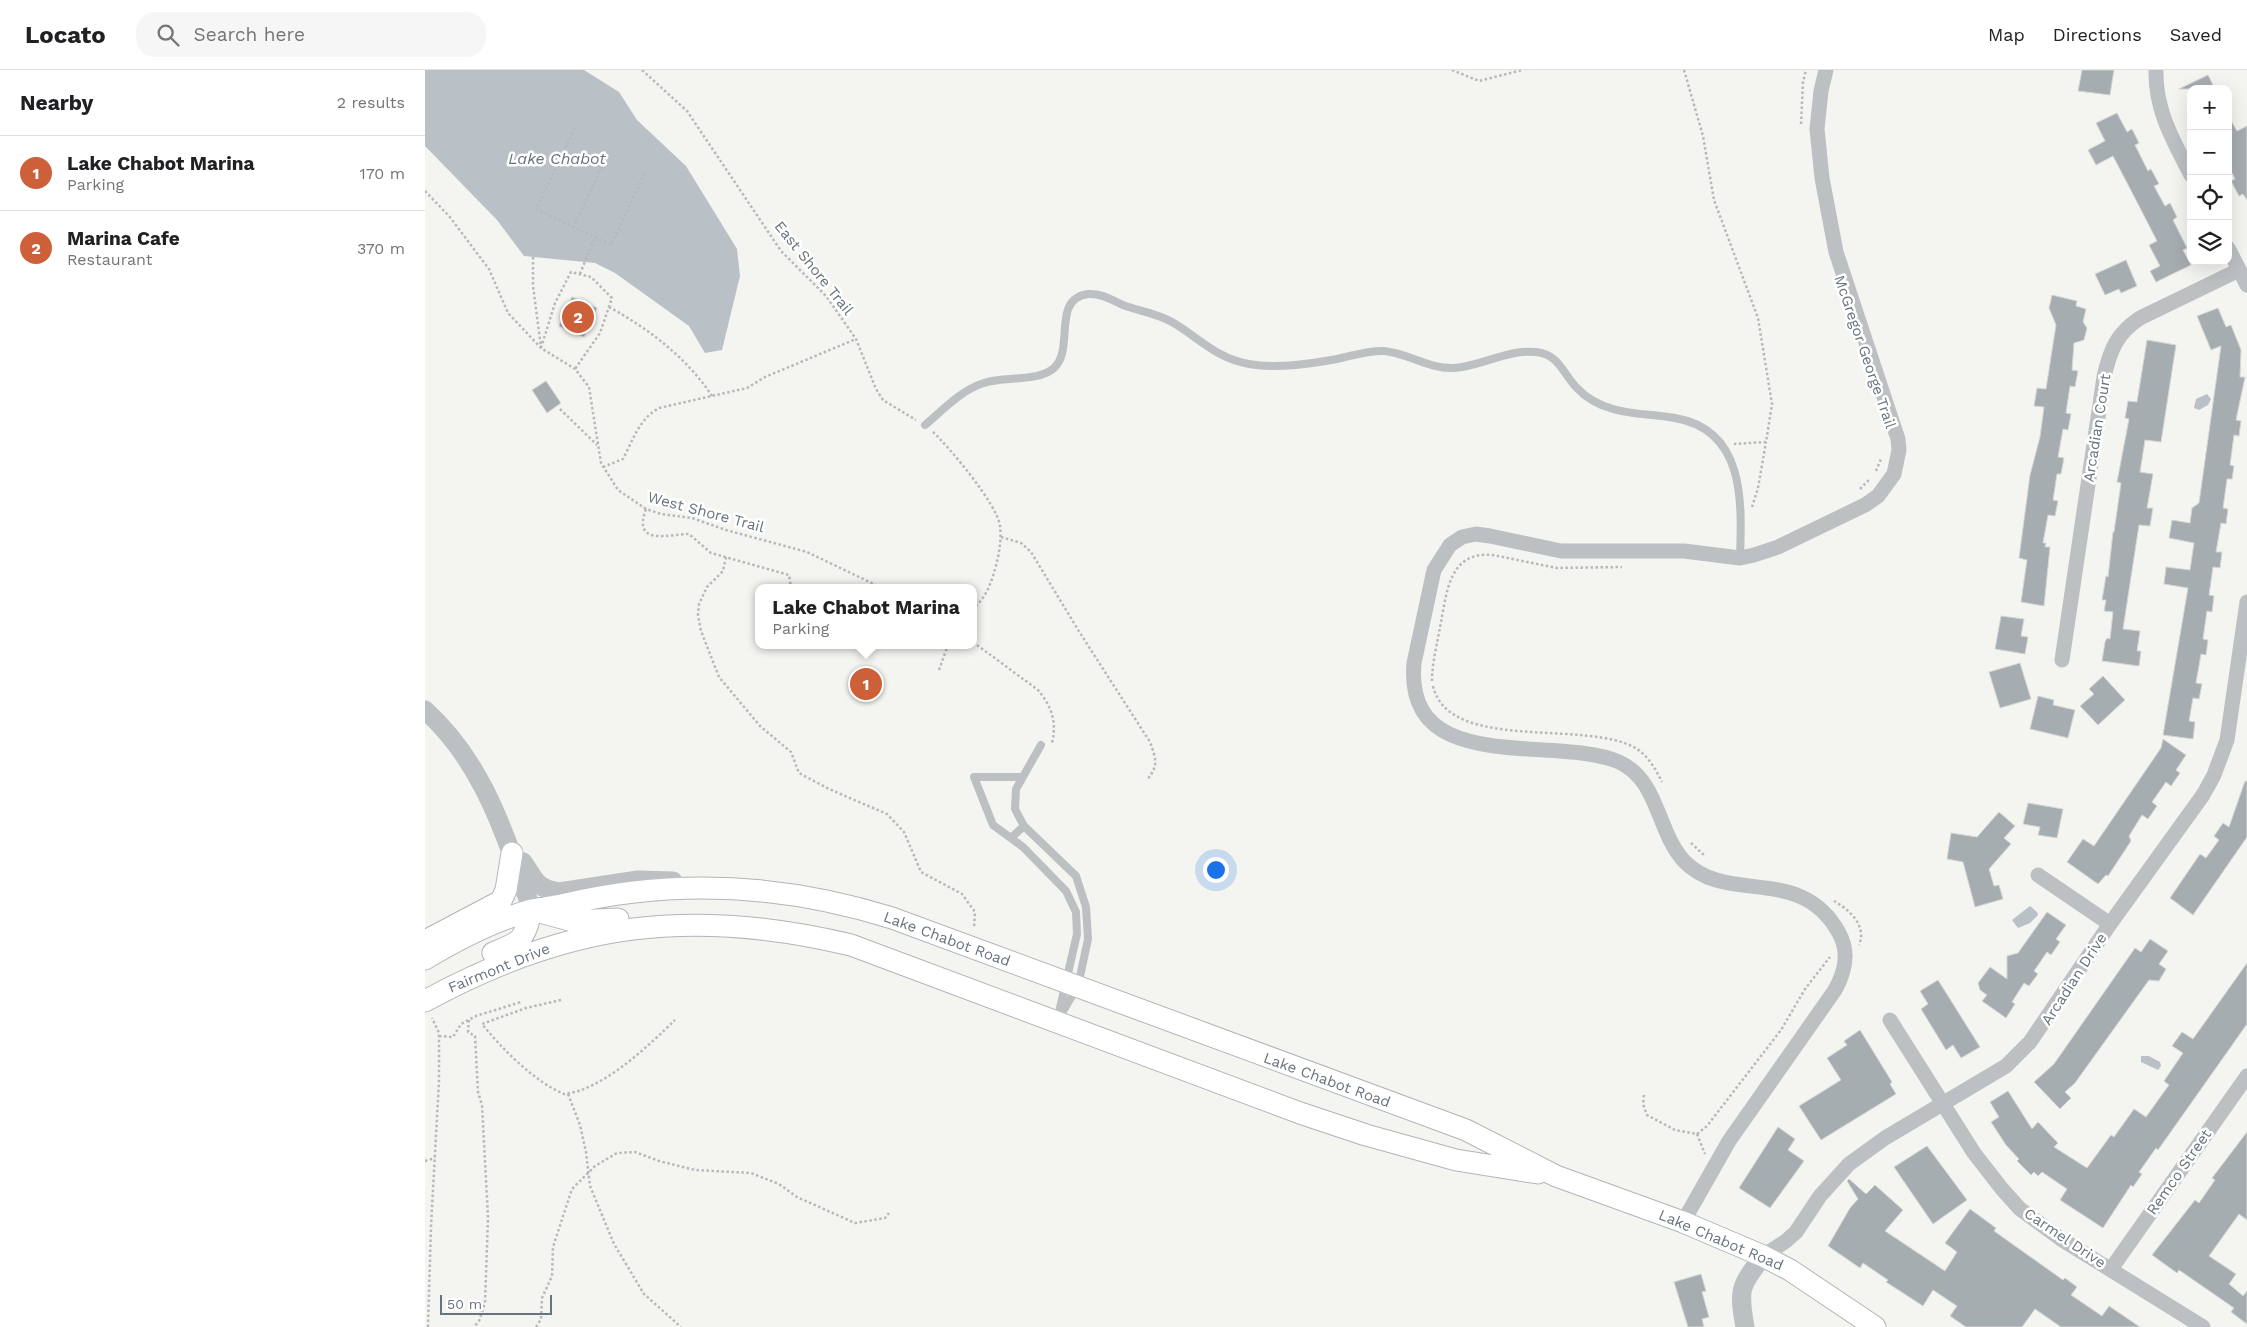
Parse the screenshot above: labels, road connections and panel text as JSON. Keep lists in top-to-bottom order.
{
  "streets": {
    "main road": ["Lake Chabot Road", "Fairmont Drive"],
    "street": [
      "Arcadian Court",
      "Arcadian Drive",
      "Remco Street",
      "Carmel Drive"
    ],
    "path": ["East Shore Trail", "West Shore Trail"]
  },
  "crossings": [
    ["Lake Chabot Road", "Fairmont Drive"],
    ["Lake Chabot Road", "Arcadian Drive"],
    ["Arcadian Drive", "Carmel Drive"],
    ["Remco Street", "Carmel Drive"]
  ],
  "water": ["Lake Chabot"],
  "scale_bar": "50 m",
  "page": {
    "header": "Locato",
    "search": "Search here",
    "nav": ["Map", "Directions", "Saved"],
    "heading": ["Nearby", "2 results"],
    "map_buttons": ["+", "−"],
    "list": [
      {
        "mark": "1",
        "name": "Lake Chabot Marina",
        "note": "Parking",
        "value": "170 m"
      },
      {
        "mark": "2",
        "name": "Marina Cafe",
        "note": "Restaurant",
        "value": "370 m"
      }
    ],
    "pins": ["2", "1"],
    "popup": ["Lake Chabot Marina", "Parking"],
    "scale": "50 m"
  }
}
